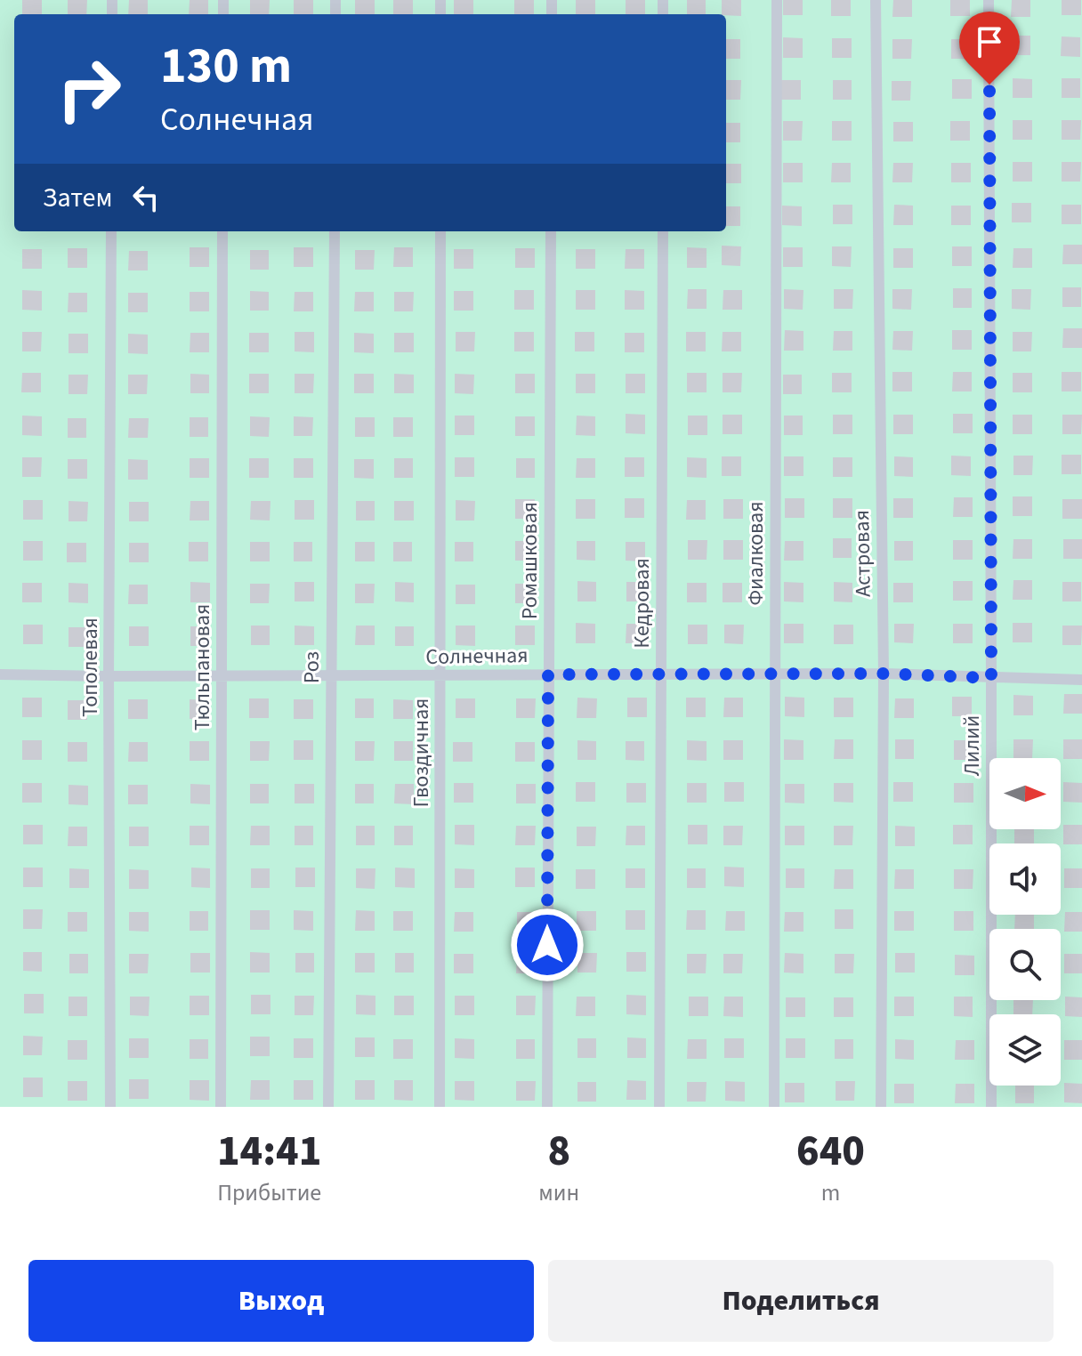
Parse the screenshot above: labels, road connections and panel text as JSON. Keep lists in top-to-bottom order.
{
  "streets": {
    "street": [
      "Фиалковая",
      "Астровая",
      "Ромашковая",
      "Кедровая",
      "Солнечная",
      "Тополевая",
      "Тюльпановая",
      "Роз",
      "Лилий",
      "Гвоздичная"
    ]
  },
  "crossings": [
    ["Фиалковая", "Солнечная"],
    ["Астровая", "Солнечная"],
    ["Ромашковая", "Солнечная"],
    ["Кедровая", "Солнечная"],
    ["Солнечная", "Тополевая"],
    ["Солнечная", "Тюльпановая"],
    ["Солнечная", "Роз"],
    ["Солнечная", "Лилий"],
    ["Солнечная", "Гвоздичная"]
  ],
  "north": "right",
  "page": {
    "turn": ["130 m", "Солнечная"],
    "then": "Затем",
    "eta": [
      "14:41",
      "Прибытие",
      "8",
      "мин",
      "640",
      "m"
    ],
    "buttons": ["Выход", "Поделиться"]
  }
}
